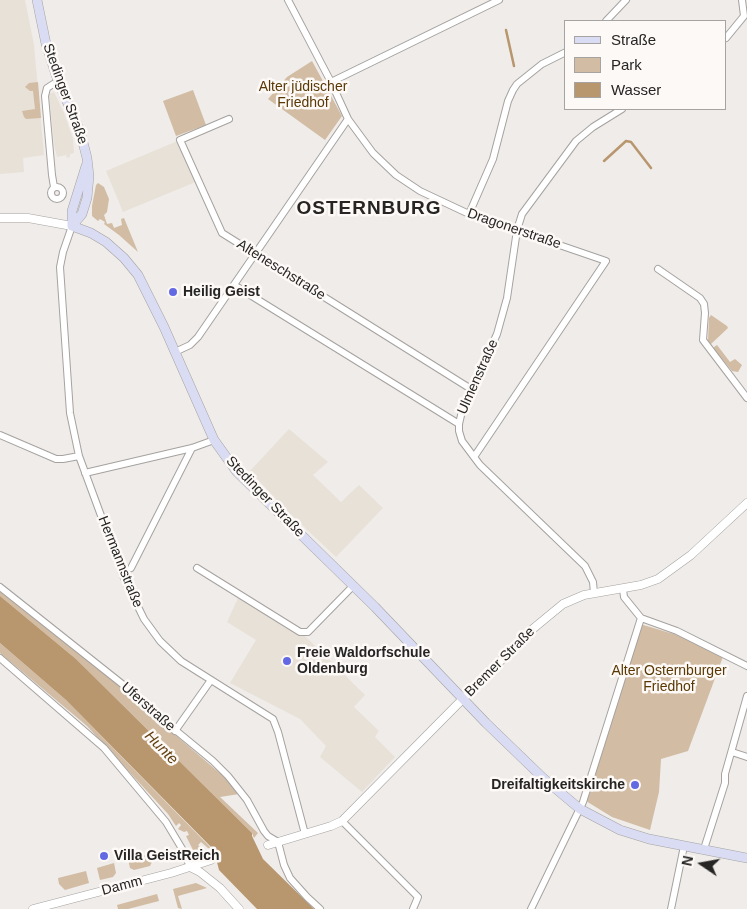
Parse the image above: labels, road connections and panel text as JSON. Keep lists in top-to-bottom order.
{
  "streets": {
    "main road": ["Stedinger Straße"],
    "street": [
      "Dragonerstraße",
      "Alteneschstraße",
      "Ulmenstraße",
      "Hermannstraße",
      "Bremer Straße",
      "Uferstraße",
      "Damm"
    ]
  },
  "crossings": [
    ["Stedinger Straße", "Hermannstraße"],
    ["Stedinger Straße", "Bremer Straße"],
    ["Dragonerstraße", "Ulmenstraße"],
    ["Alteneschstraße", "Ulmenstraße"],
    ["Ulmenstraße", "Bremer Straße"],
    ["Hermannstraße", "Bremer Straße"],
    ["Bremer Straße", "Uferstraße"]
  ],
  "districts": ["OSTERNBURG"],
  "water": ["Hunte"],
  "parks": ["Alter jüdischer Friedhof", "Alter Osternburger Friedhof"],
  "places": [
    "Heilig Geist",
    "Freie Waldorfschule Oldenburg",
    "Dreifaltigkeitskirche",
    "Villa GeistReich"
  ],
  "legend": ["Straße", "Park", "Wasser"],
  "north": "left"
}
